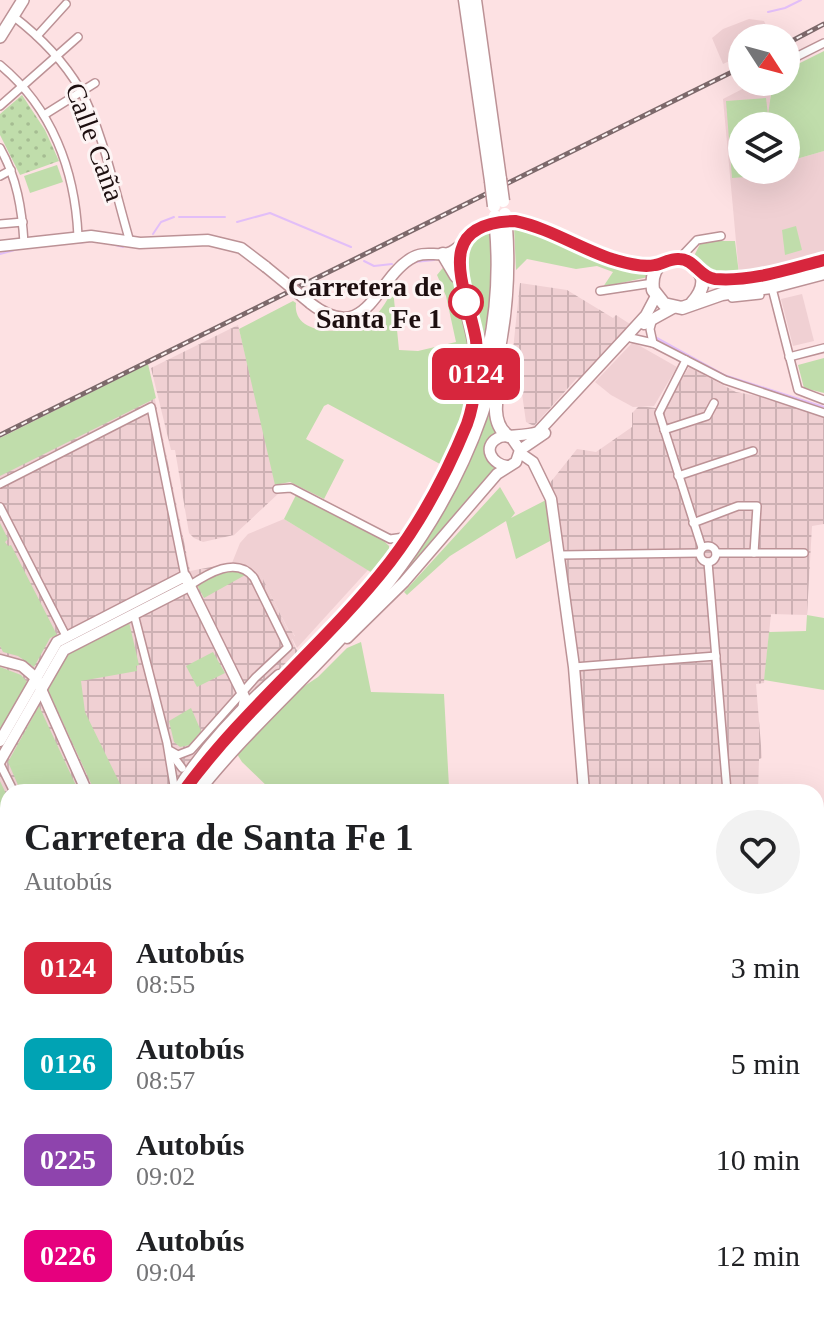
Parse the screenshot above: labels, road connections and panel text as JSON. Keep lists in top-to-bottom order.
{
  "streets": {
    "street": ["Calle Caña"]
  },
  "places": ["Carretera de Santa Fe 1"],
  "lines": ["bus line 0124"],
  "north": "bottom right",
  "page": {
    "on_map": "0124",
    "heading": ["Carretera de Santa Fe 1", "Autobús"],
    "list": [
      {
        "mark": "0124",
        "name": "Autobús",
        "note": "08:55",
        "value": "3 min"
      },
      {
        "mark": "0126",
        "name": "Autobús",
        "note": "08:57",
        "value": "5 min"
      },
      {
        "mark": "0225",
        "name": "Autobús",
        "note": "09:02",
        "value": "10 min"
      },
      {
        "mark": "0226",
        "name": "Autobús",
        "note": "09:04",
        "value": "12 min"
      }
    ]
  }
}
